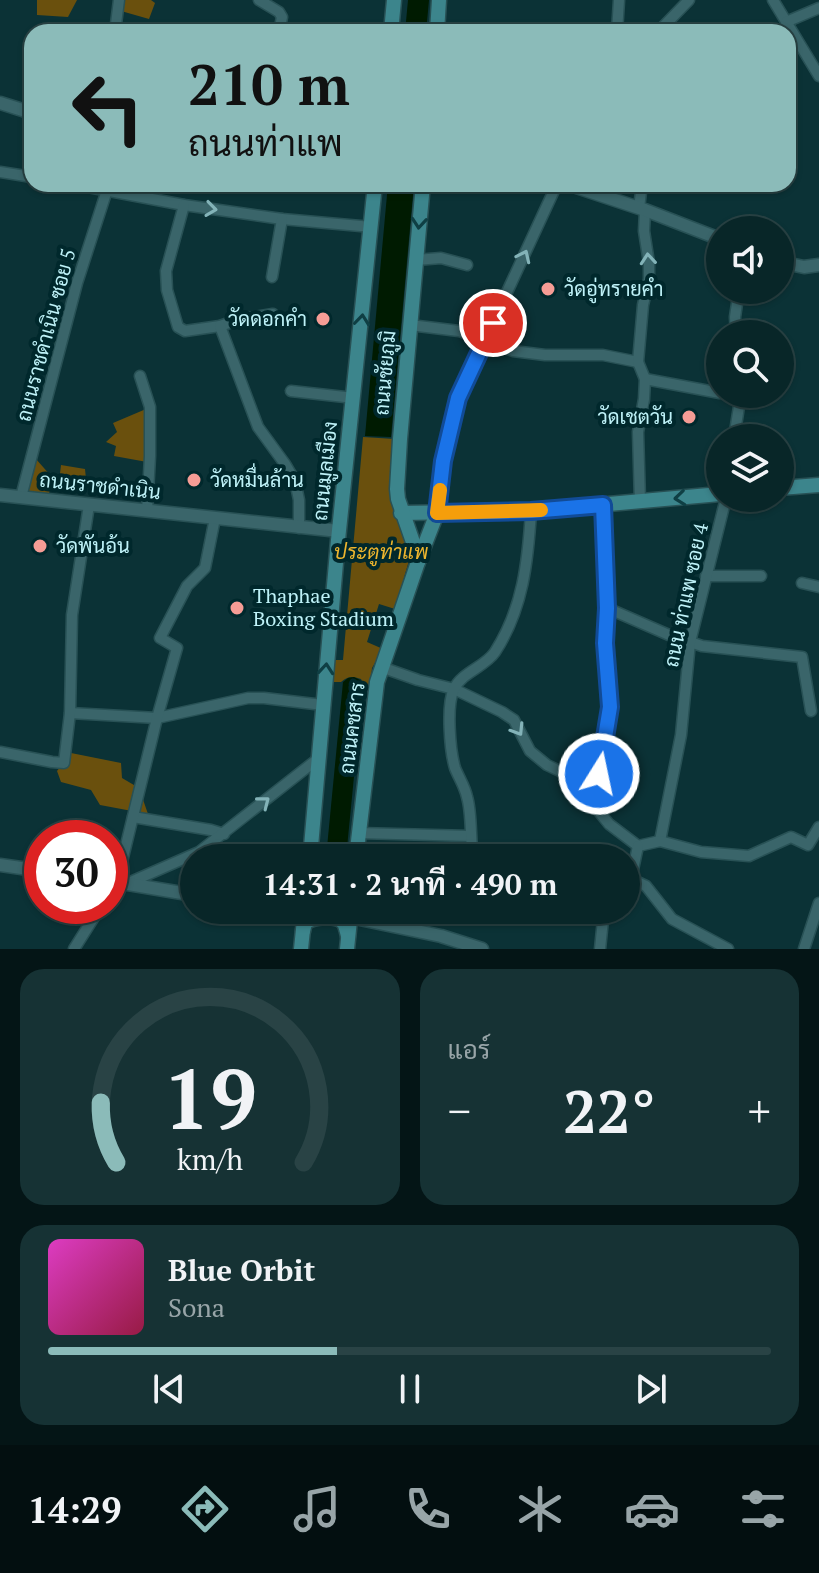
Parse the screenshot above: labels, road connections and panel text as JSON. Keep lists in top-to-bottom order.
{
  "streets": {
    "main road": ["ถนนชัยภูมิ", "ถนนมูลเมือง", "ถนนคชสาร"],
    "street": ["ถนนราชดำเนิน ซอย 5", "ถนนราชดำเนิน", "ถนน ท่าแพ ซอย 4"]
  },
  "crossings": [
    ["ถนนราชดำเนิน ซอย 5", "ถนนราชดำเนิน"],
    ["ถนนชัยภูมิ", "ถนนคชสาร"],
    ["ถนนมูลเมือง", "ถนนราชดำเนิน"]
  ],
  "one_way": ["ถนนมูลเมือง"],
  "parks": ["ประตูท่าแพ"],
  "places": [
    "วัดอู่ทรายคำ",
    "วัดดอกคำ",
    "วัดเชตวัน",
    "วัดหมื่นล้าน",
    "วัดพันอ้น",
    "Thaphae Boxing Stadium"
  ],
  "page": {
    "turn": ["210 m", "ถนนท่าแพ"],
    "limit": "30",
    "trip": "14:31 · 2 นาที · 490 m",
    "tile": "แอร์",
    "heat": ["−", "22°", "+"],
    "song": ["Blue Orbit", "Sona"],
    "tabs": "14:29",
    "gauge": ["19", "km/h"]
  }
}
